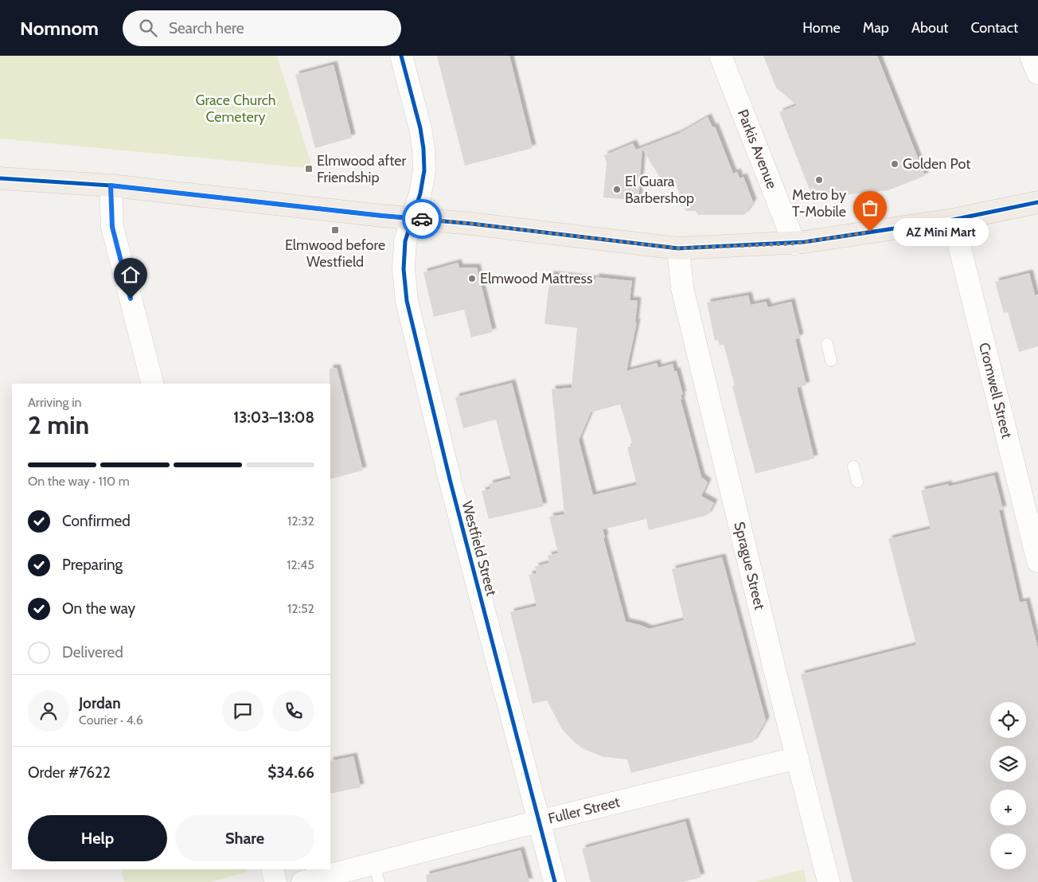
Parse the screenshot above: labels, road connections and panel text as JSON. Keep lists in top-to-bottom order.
{
  "streets": {
    "street": [
      "Parkis Avenue",
      "Cromwell Street",
      "Westfield Street",
      "Sprague Street",
      "Fuller Street"
    ]
  },
  "crossings": [
    ["Westfield Street", "Fuller Street"],
    ["Sprague Street", "Fuller Street"]
  ],
  "parks": ["Grace Church Cemetery"],
  "places": {
    "other": [
      "Golden Pot",
      "Metro by T-Mobile",
      "El Guara Barbershop",
      "AZ Mini Mart",
      "Elmwood Mattress"
    ],
    "transit": ["Elmwood after Friendship", "Elmwood before Westfield"]
  },
  "page": {
    "header": "Nomnom",
    "search": "Search here",
    "nav": [
      "Home",
      "Map",
      "About",
      "Contact"
    ],
    "bubble": "AZ Mini Mart",
    "heading": ["2 min", "Arriving in", "13:03–13:08"],
    "panel": [
      "Jordan",
      "Courier · 4.6",
      "Order #7622",
      "$34.66"
    ],
    "bar": "On the way · 110 m",
    "list": [
      ["Confirmed", "12:32"],
      ["Preparing", "12:45"],
      ["On the way", "12:52"],
      "Delivered"
    ],
    "map_buttons": ["+", "−"],
    "buttons": ["Help", "Share"]
  }
}
